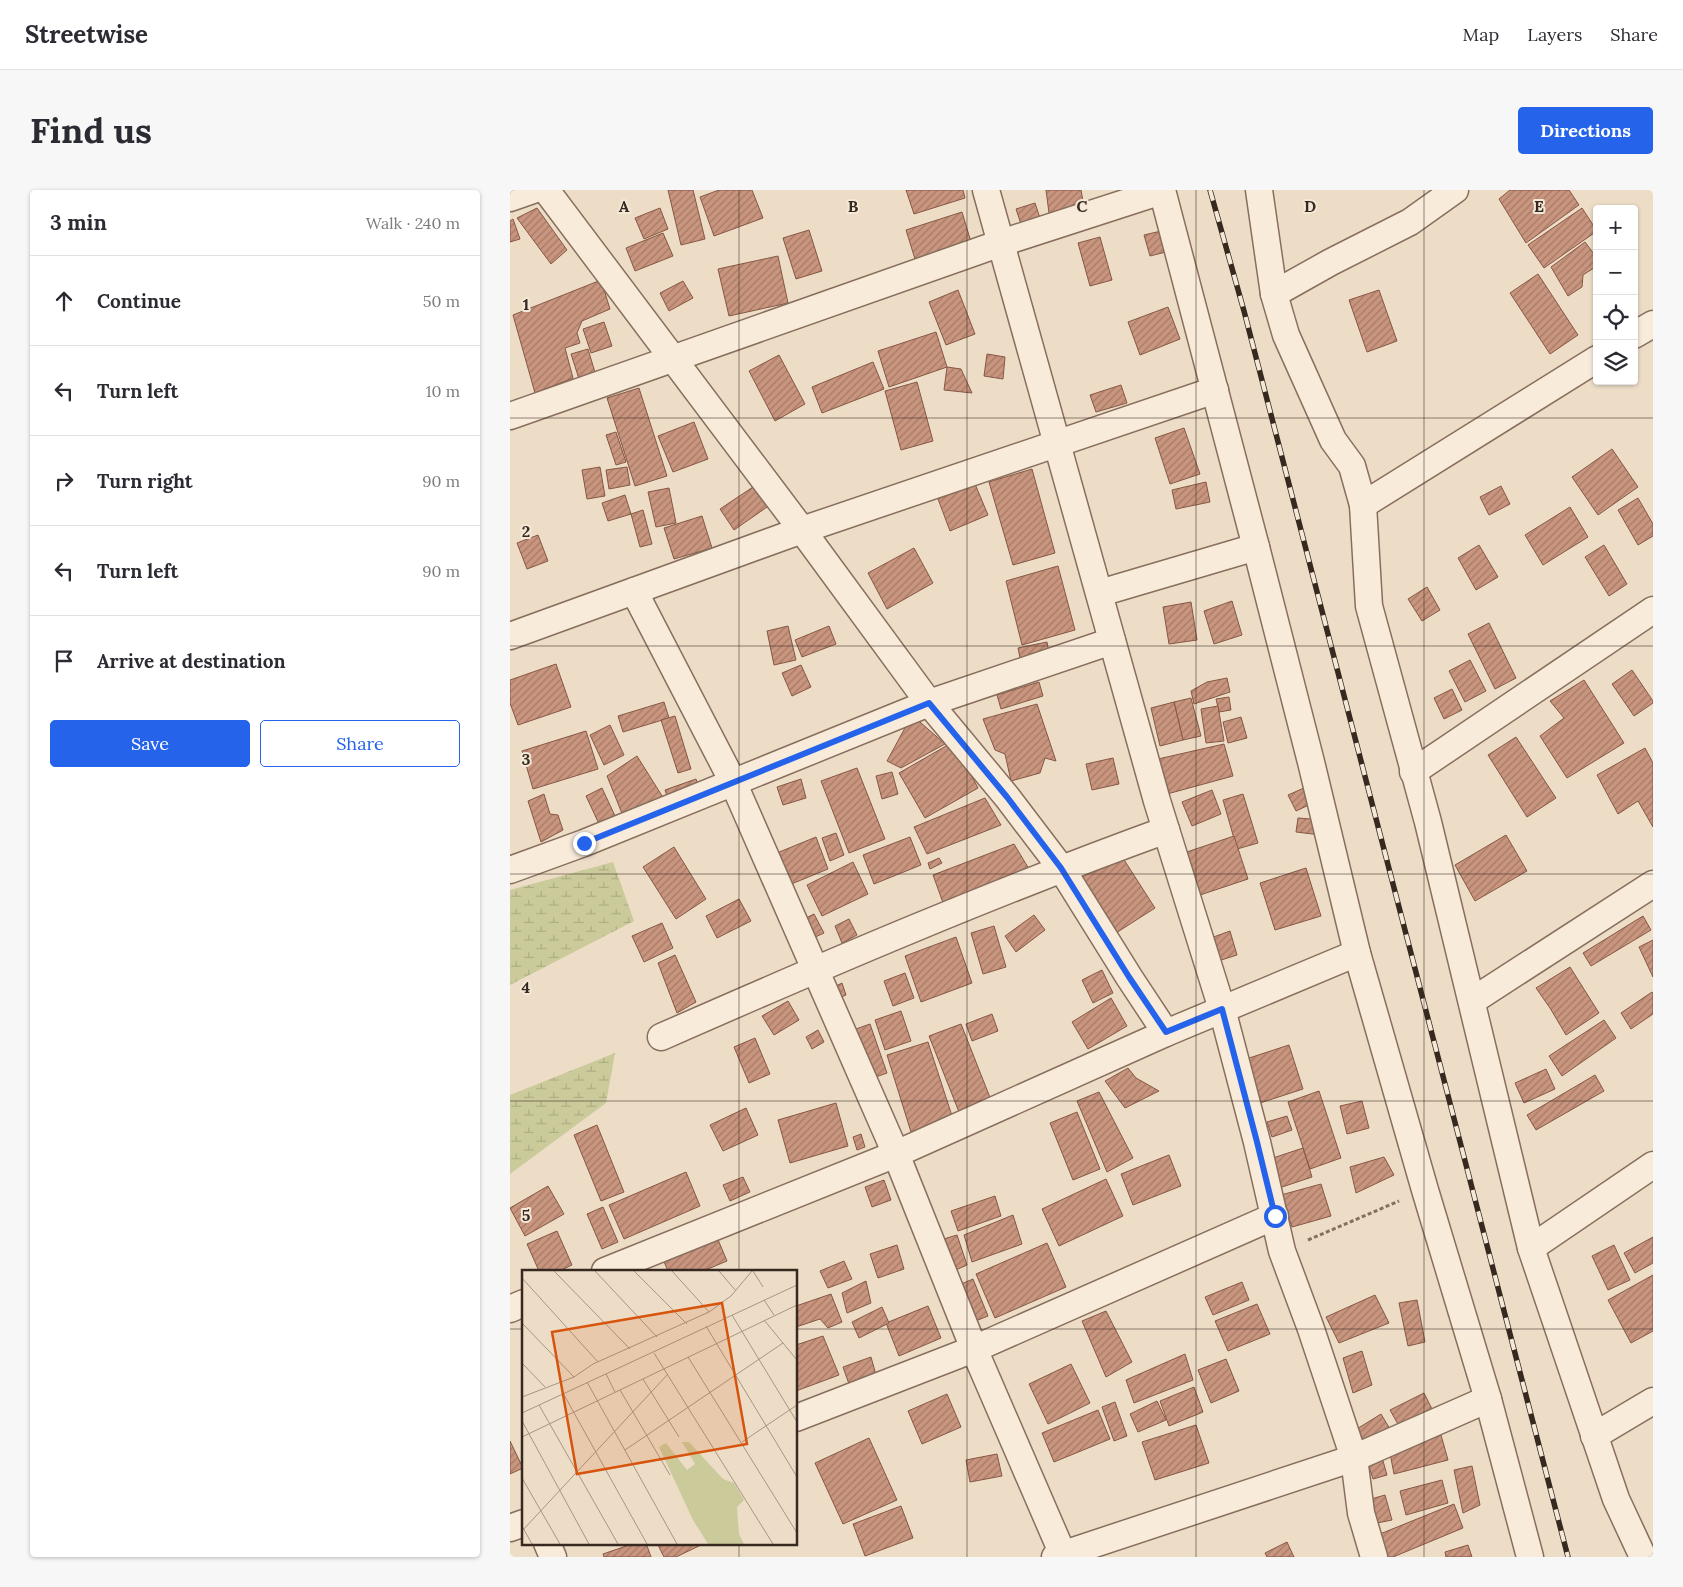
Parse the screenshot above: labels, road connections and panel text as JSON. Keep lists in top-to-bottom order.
{
  "page": {
    "header": "Streetwise",
    "nav": ["Map", "Layers", "Share"],
    "buttons": [
      "Directions",
      ["Save", "Share"]
    ],
    "title": "Find us",
    "heading": ["3 min", "Walk · 240 m"],
    "map_buttons": ["+", "−"],
    "list": [
      ["Continue", "50 m"],
      ["Turn left", "10 m"],
      ["Turn right", "90 m"],
      ["Turn left", "90 m"],
      "Arrive at destination"
    ]
  },
  "grid": {
    "columns": [
      "A",
      "B",
      "C",
      "D",
      "E"
    ],
    "rows": [
      "1",
      "2",
      "3",
      "4",
      "5"
    ]
  }
}
